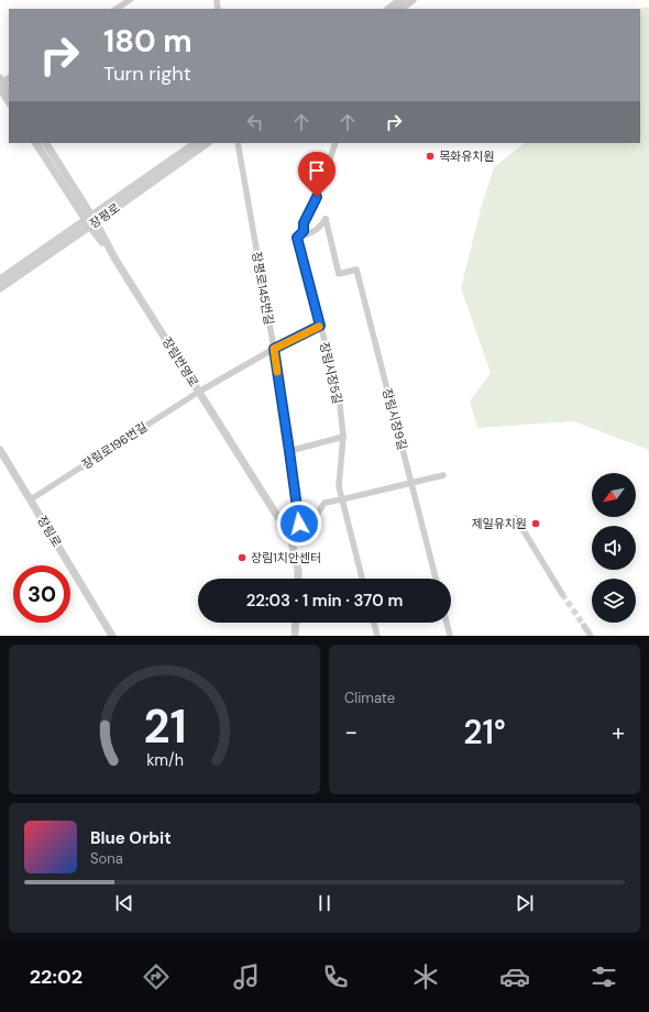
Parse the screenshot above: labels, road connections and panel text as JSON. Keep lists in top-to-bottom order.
{
  "streets": {
    "street": [
      "장평로",
      "장평로145번길",
      "장림번영로",
      "장림시장5길",
      "장림시장9길",
      "장림로196번길",
      "장림로"
    ]
  },
  "crossings": [
    ["장평로", "장림번영로"],
    ["장평로145번길", "장림로196번길"],
    ["장림번영로", "장림로196번길"],
    ["장림시장5길", "장림시장9길"],
    ["장림시장5길", "장림로196번길"],
    ["장림로196번길", "장림로"]
  ],
  "places": ["목화유치원", "제일유치원", "장림1치안센터"],
  "north": "bottom left",
  "page": {
    "turn": ["180 m", "Turn right"],
    "limit": "30",
    "trip": "22:03 · 1 min · 370 m",
    "tile": "Climate",
    "heat": ["−", "21°", "+"],
    "song": ["Blue Orbit", "Sona"],
    "tabs": "22:02",
    "gauge": ["21", "km/h"]
  }
}
